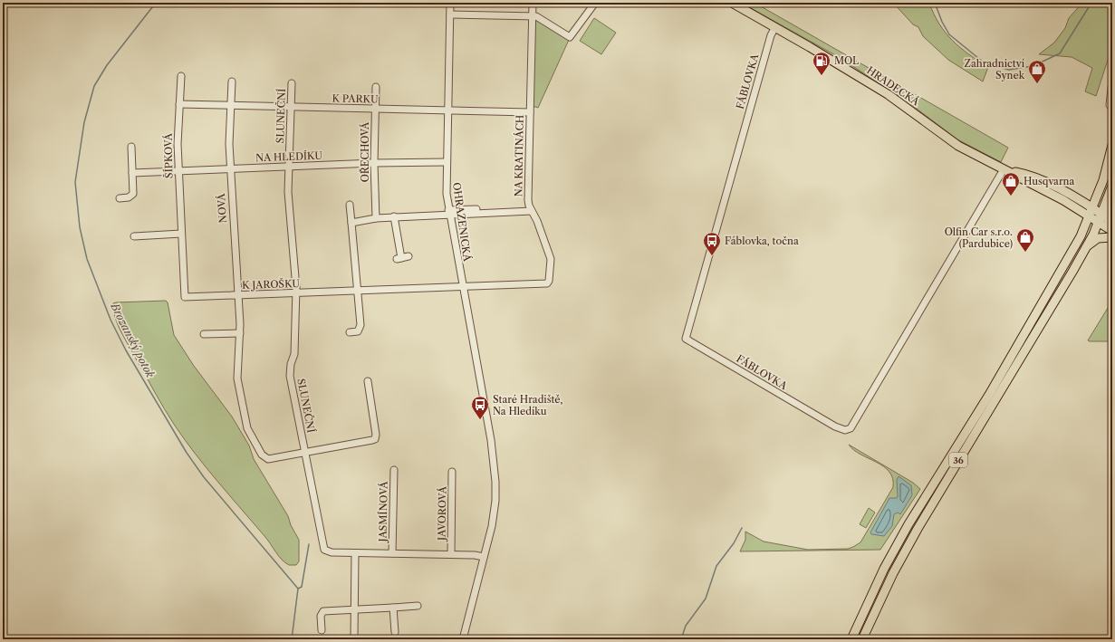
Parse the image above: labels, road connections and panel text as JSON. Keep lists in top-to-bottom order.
{
  "streets": {
    "main road": ["HRADECKÁ", "36"],
    "street": [
      "FÁBLOVKA",
      "K PARKU",
      "SLUNEČNÍ",
      "OŘECHOVÁ",
      "ŠÍPKOVÁ",
      "NA KRATINÁCH",
      "NA HLEDÍKU",
      "NOVÁ",
      "OHRAZENICKÁ",
      "K JAROŠKU",
      "JASMÍNOVÁ",
      "JAVOROVÁ"
    ]
  },
  "crossings": [
    ["FÁBLOVKA", "HRADECKÁ"],
    ["HRADECKÁ", "36"],
    ["K PARKU", "SLUNEČNÍ"],
    ["K PARKU", "OŘECHOVÁ"],
    ["K PARKU", "ŠÍPKOVÁ"],
    ["K PARKU", "NA KRATINÁCH"],
    ["K PARKU", "NOVÁ"],
    ["K PARKU", "OHRAZENICKÁ"],
    ["SLUNEČNÍ", "NA HLEDÍKU"],
    ["SLUNEČNÍ", "NOVÁ"],
    ["SLUNEČNÍ", "OHRAZENICKÁ"],
    ["SLUNEČNÍ", "K JAROŠKU"],
    ["SLUNEČNÍ", "JASMÍNOVÁ"],
    ["SLUNEČNÍ", "JAVOROVÁ"],
    ["OŘECHOVÁ", "NA HLEDÍKU"],
    ["ŠÍPKOVÁ", "NA HLEDÍKU"],
    ["ŠÍPKOVÁ", "K JAROŠKU"],
    ["NA KRATINÁCH", "OHRAZENICKÁ"],
    ["NA KRATINÁCH", "K JAROŠKU"],
    ["NA HLEDÍKU", "NOVÁ"],
    ["NA HLEDÍKU", "OHRAZENICKÁ"],
    ["NOVÁ", "K JAROŠKU"],
    ["OHRAZENICKÁ", "K JAROŠKU"]
  ],
  "water": ["Brozanský potok"],
  "places": {
    "fuel station": ["MOL"],
    "shop": ["Zahradnictví Synek", "Husqvarna", "Olfin Car s.r.o. (Pardubice)"],
    "bus stop": ["Fáblovka, točna", "Staré Hradiště, Na Hledíku"]
  }
}
